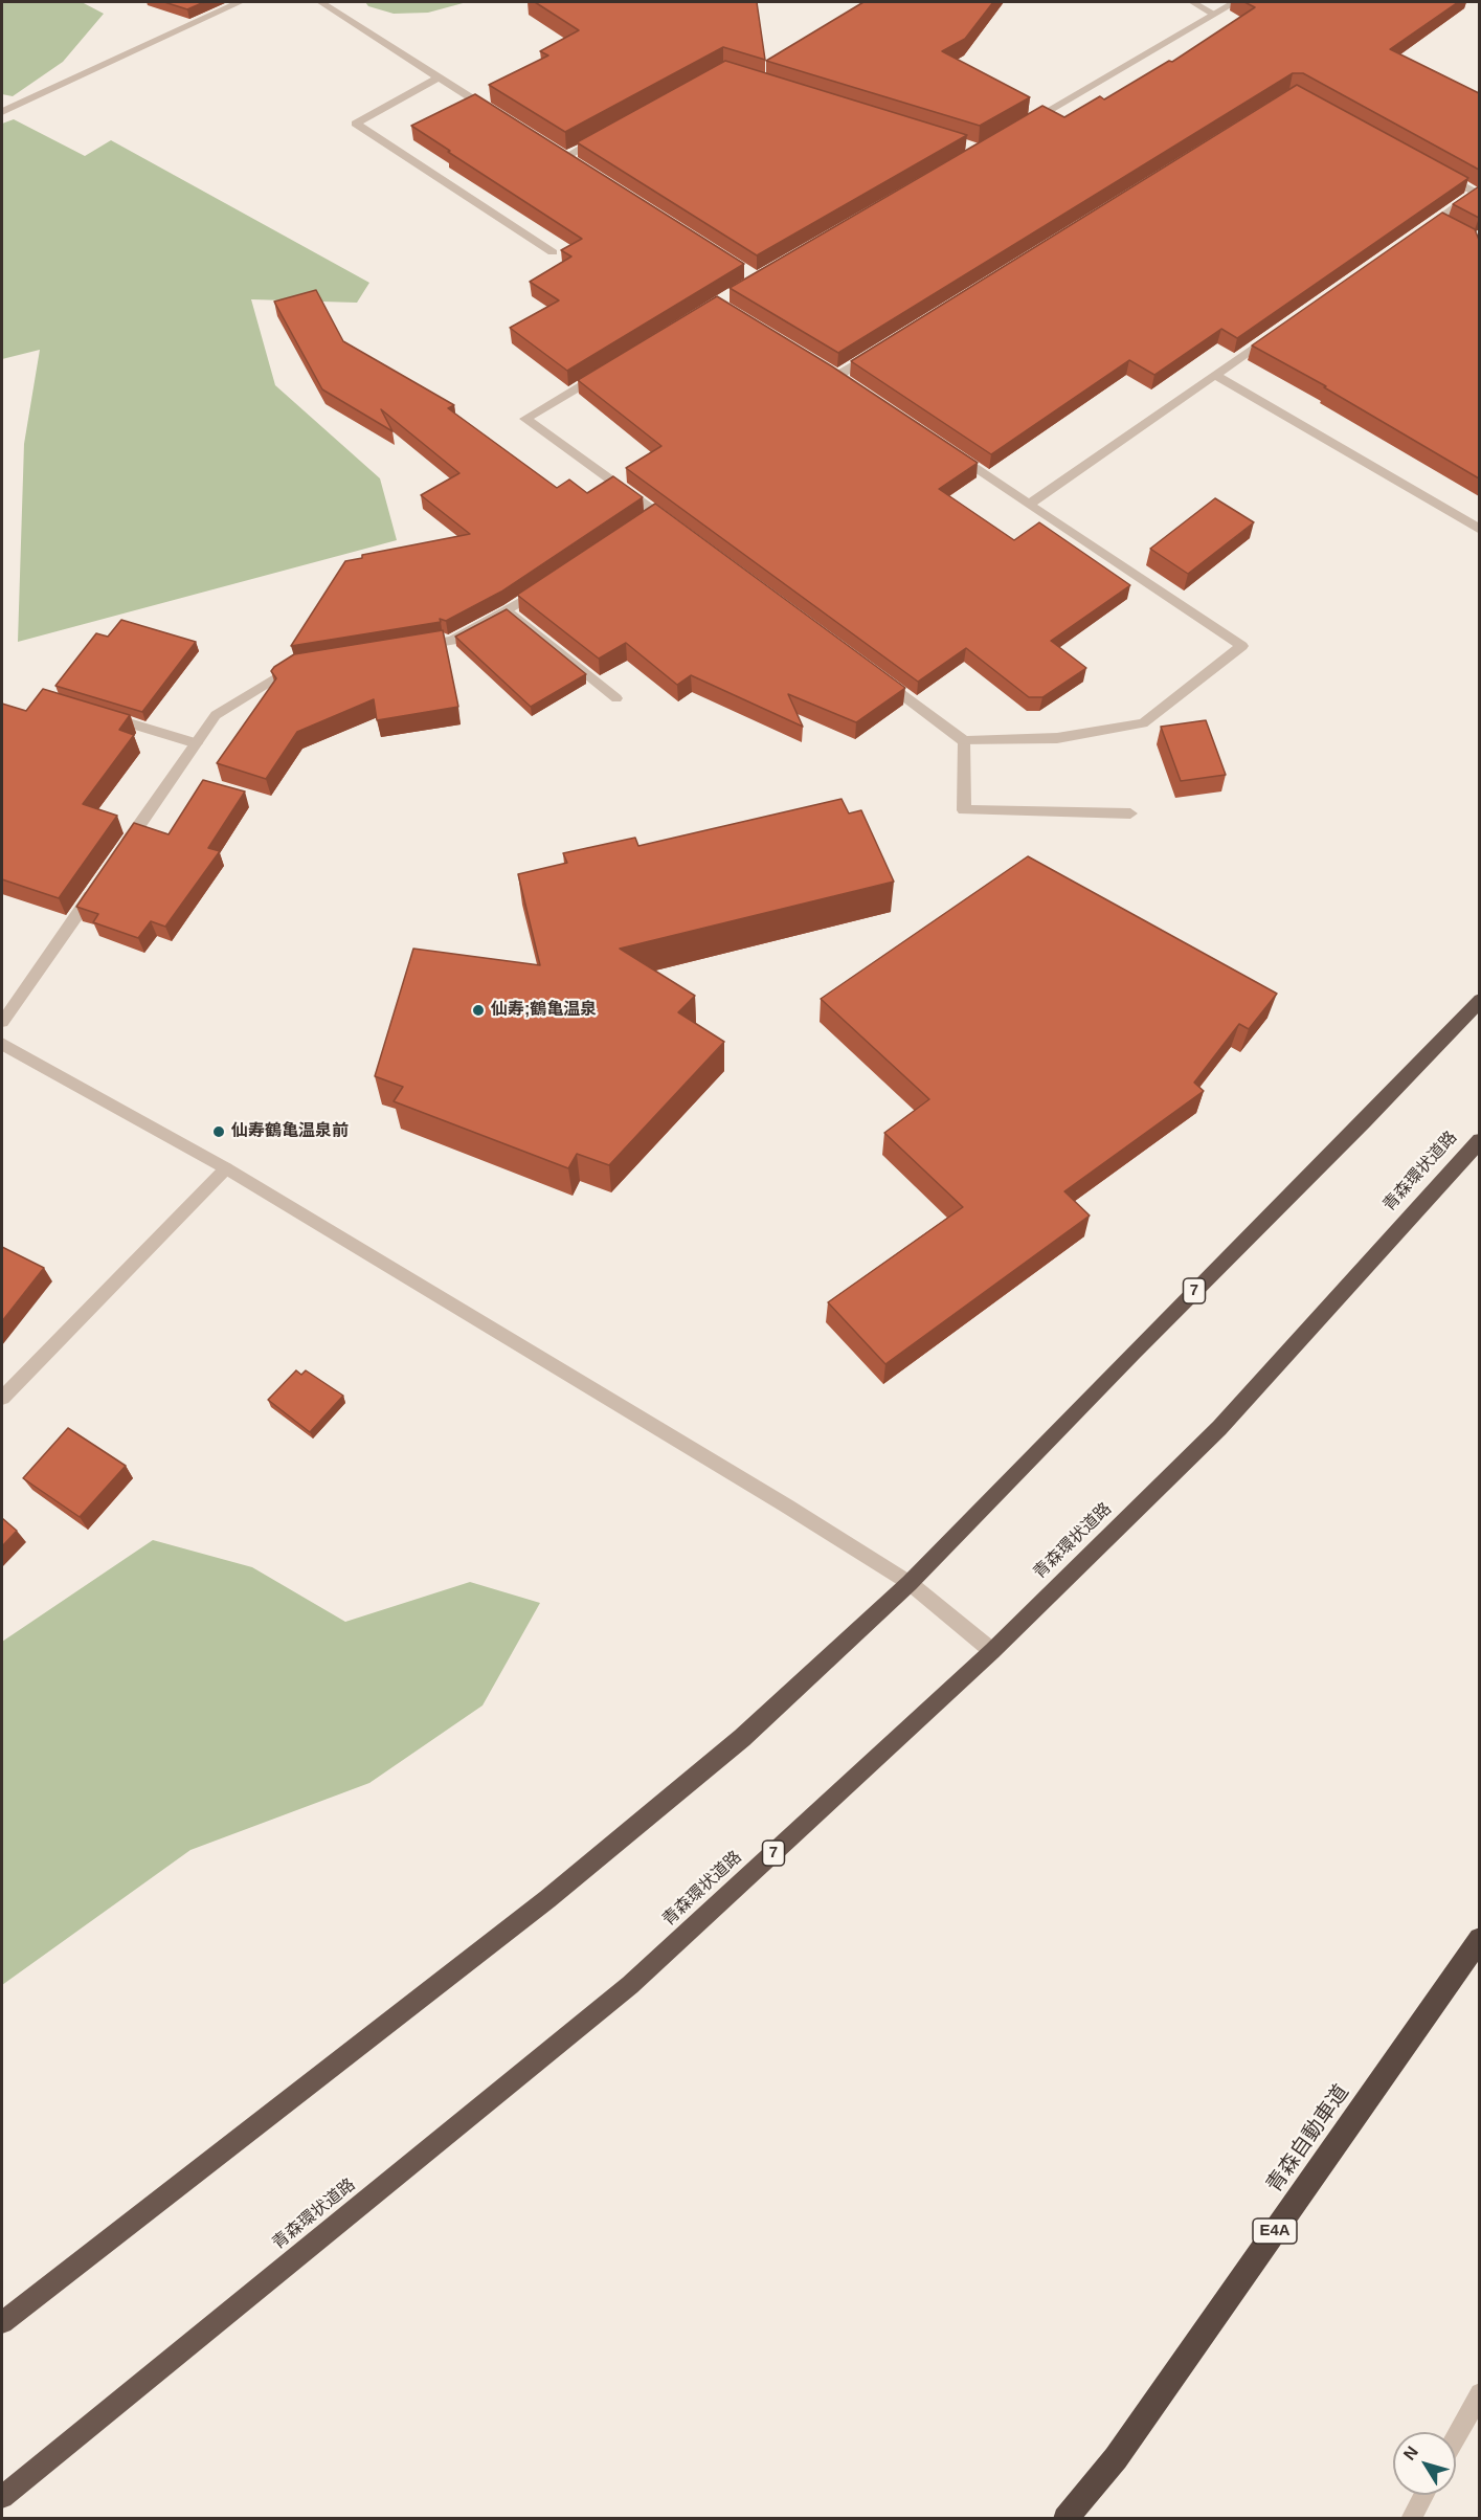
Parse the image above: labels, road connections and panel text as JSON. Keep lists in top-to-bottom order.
{
  "streets": {
    "highway": [
      "青森環状道路",
      "7",
      "青森自動車道",
      "E4A"
    ]
  },
  "places": ["仙寿;鶴亀温泉", "仙寿鶴亀温泉前"],
  "north": "top left"
}
